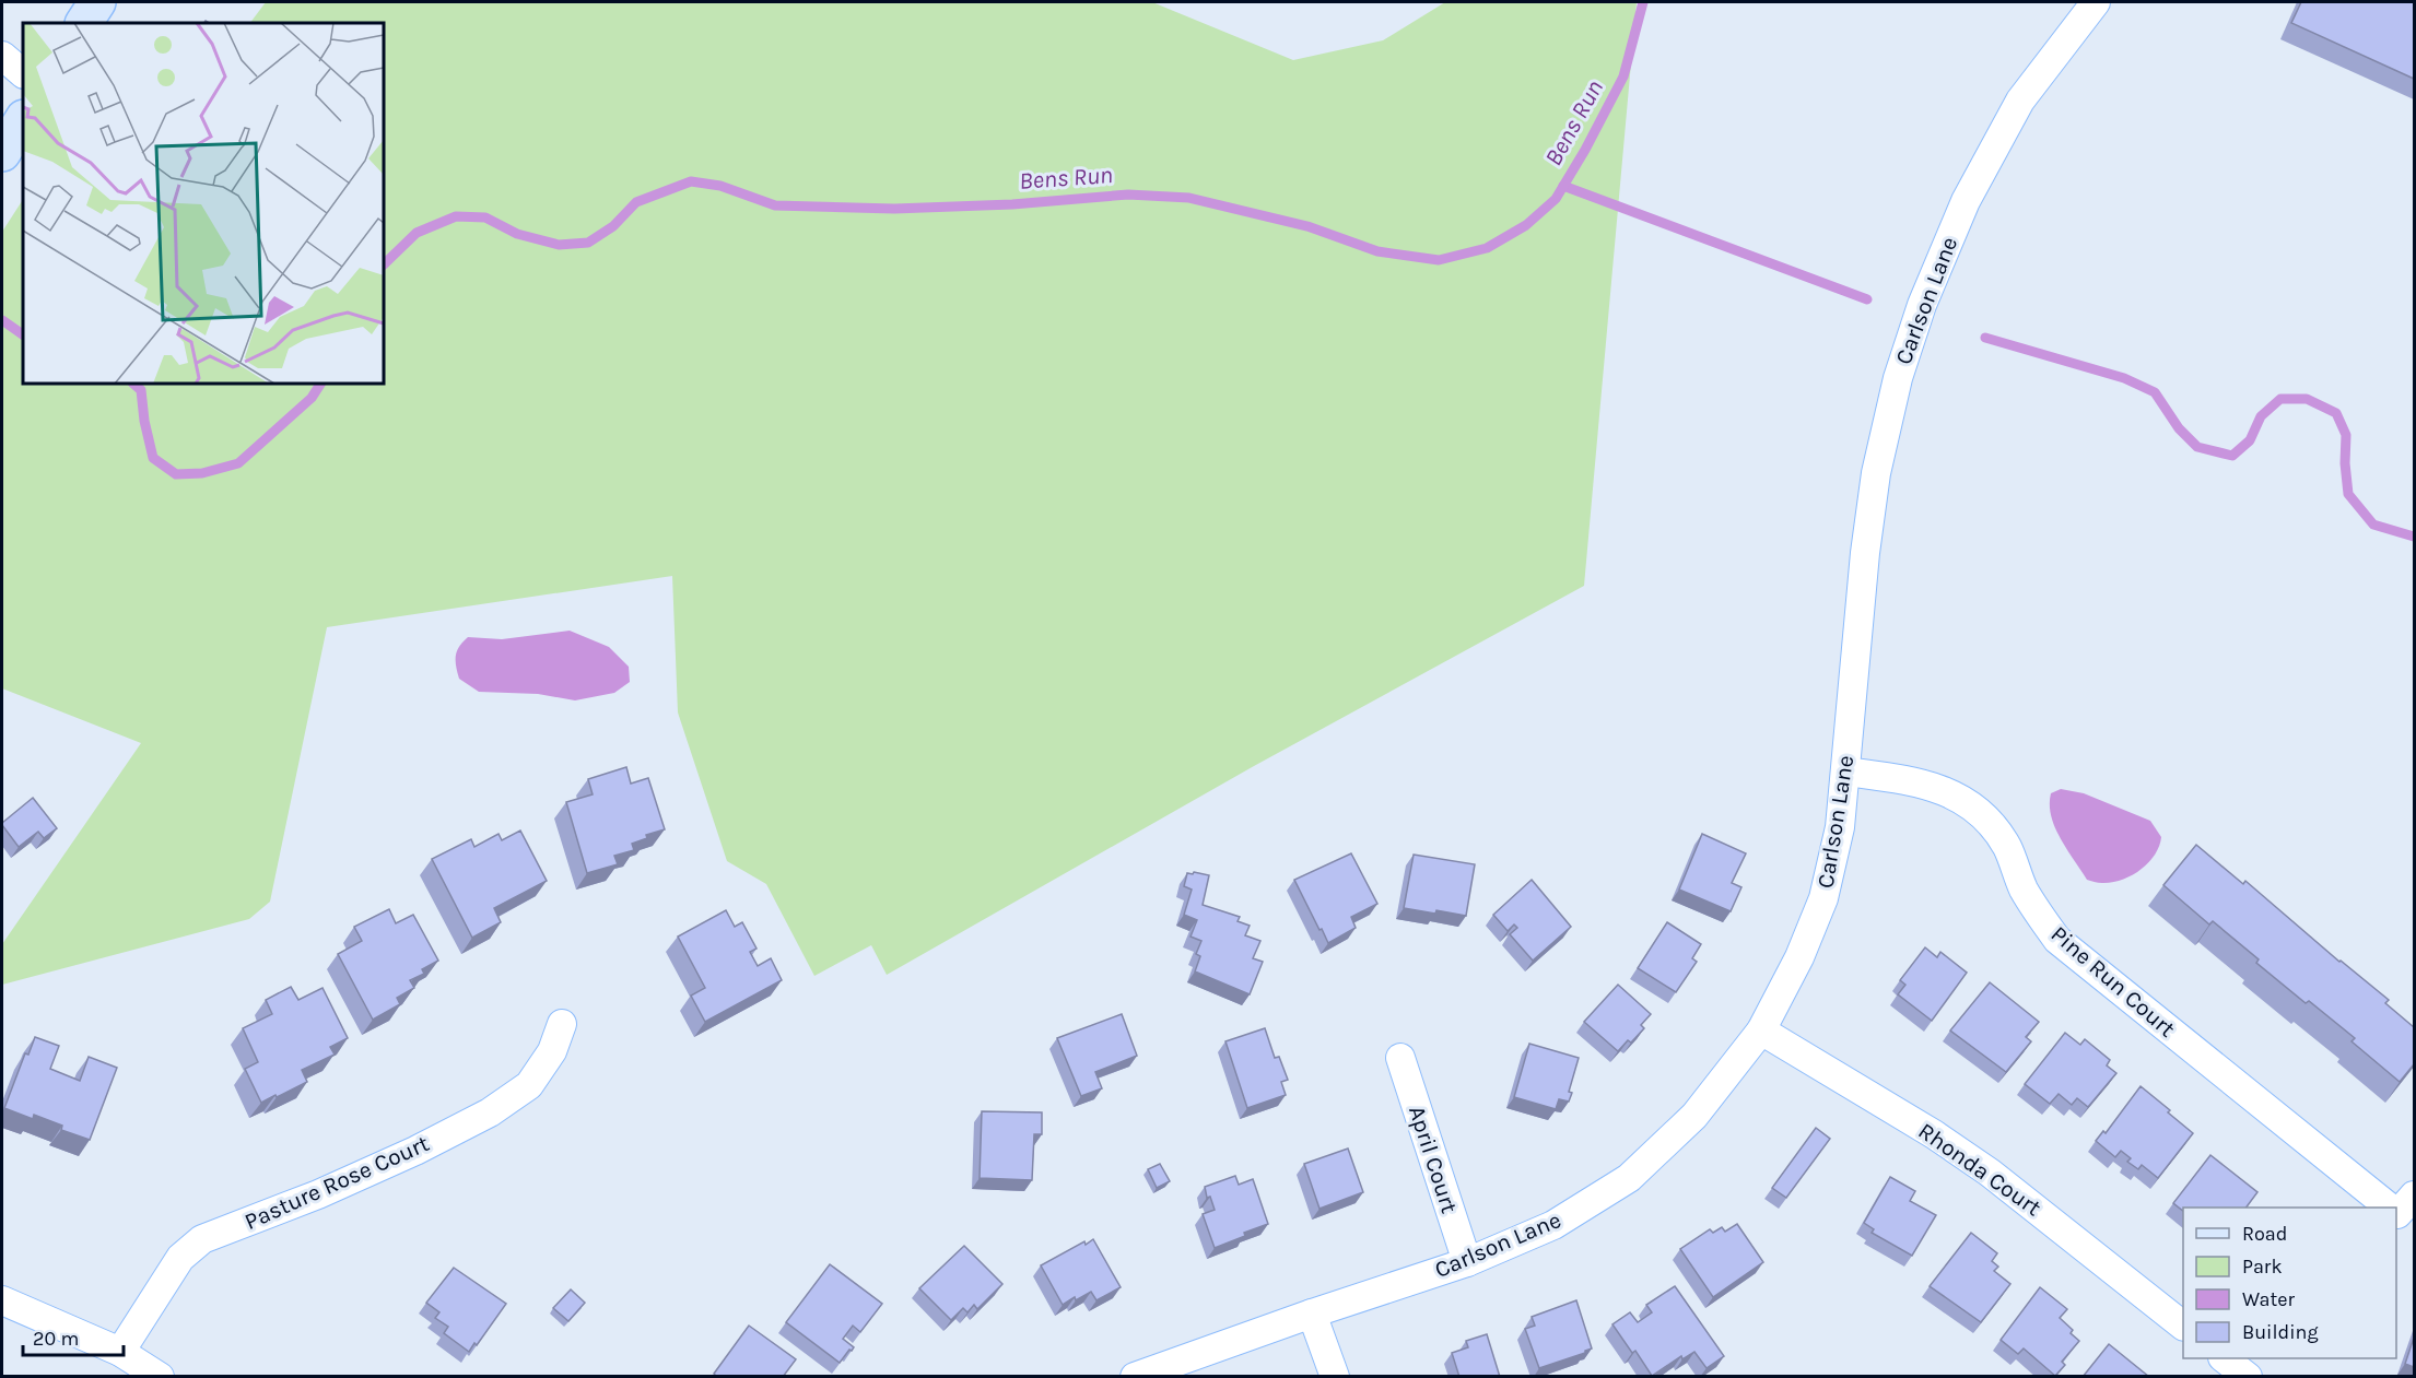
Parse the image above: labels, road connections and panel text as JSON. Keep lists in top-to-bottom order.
{
  "streets": {
    "street": [
      "Carlson Lane",
      "Pine Run Court",
      "April Court",
      "Rhonda Court",
      "Pasture Rose Court"
    ]
  },
  "crossings": [
    ["Carlson Lane", "Pine Run Court"],
    ["Carlson Lane", "April Court"],
    ["Carlson Lane", "Rhonda Court"]
  ],
  "water": ["Bens Run"],
  "legend": [
    "Road",
    "Park",
    "Water",
    "Building"
  ],
  "scale_bar": "20 m"
}
